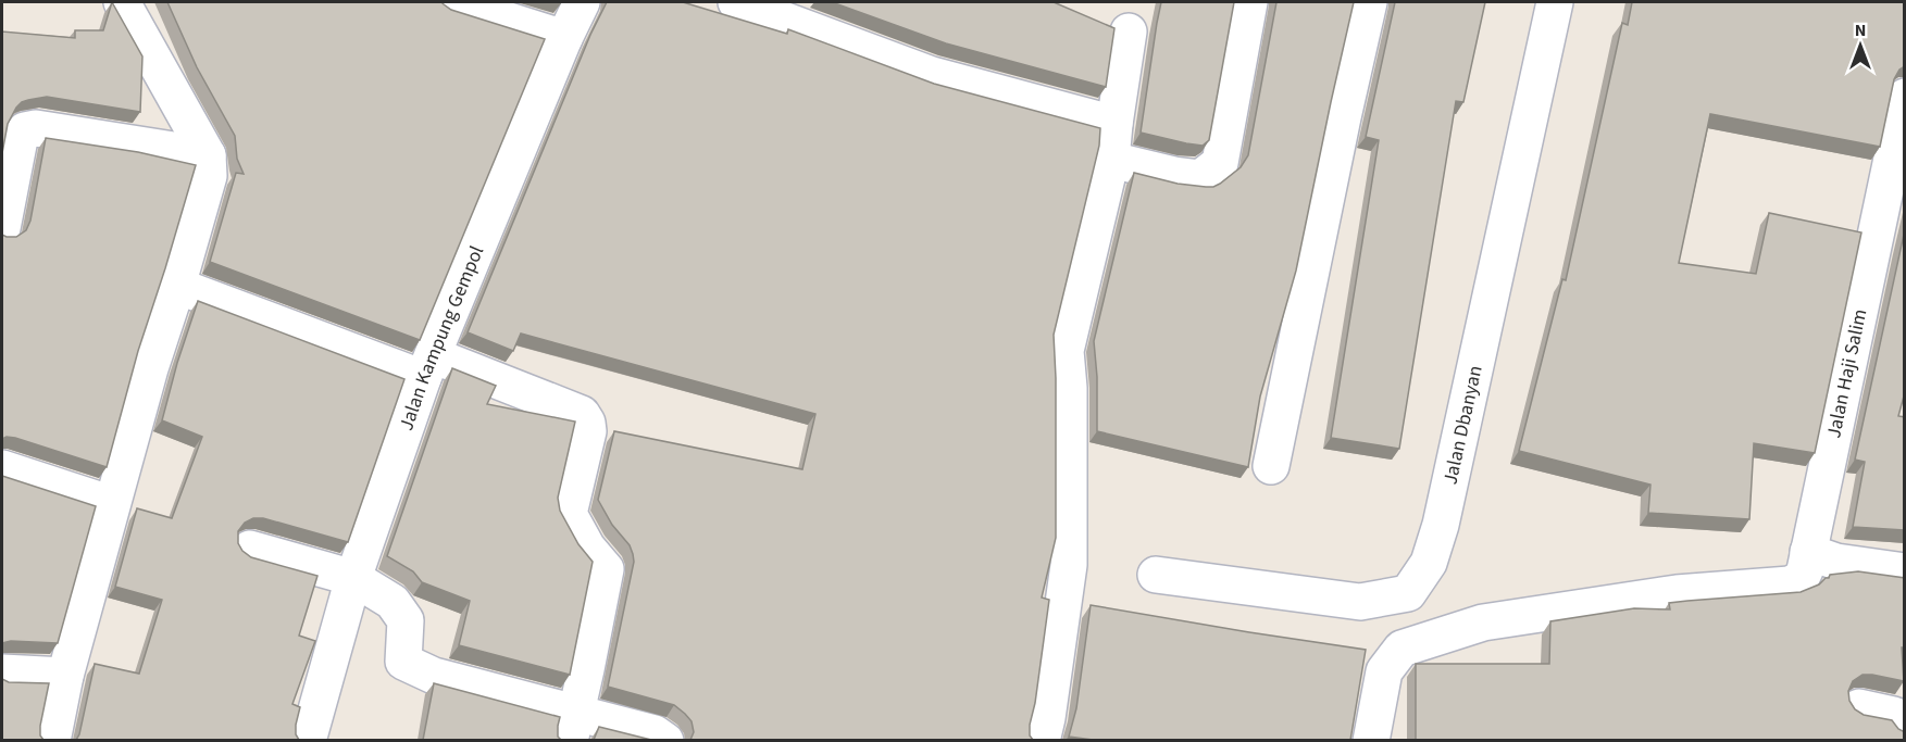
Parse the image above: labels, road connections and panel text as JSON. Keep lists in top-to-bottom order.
{
  "streets": {
    "street": ["Jalan Kampung Gempol", "Jalan Haji Salim", "Jalan Dbanyan"]
  },
  "north": "top"
}
